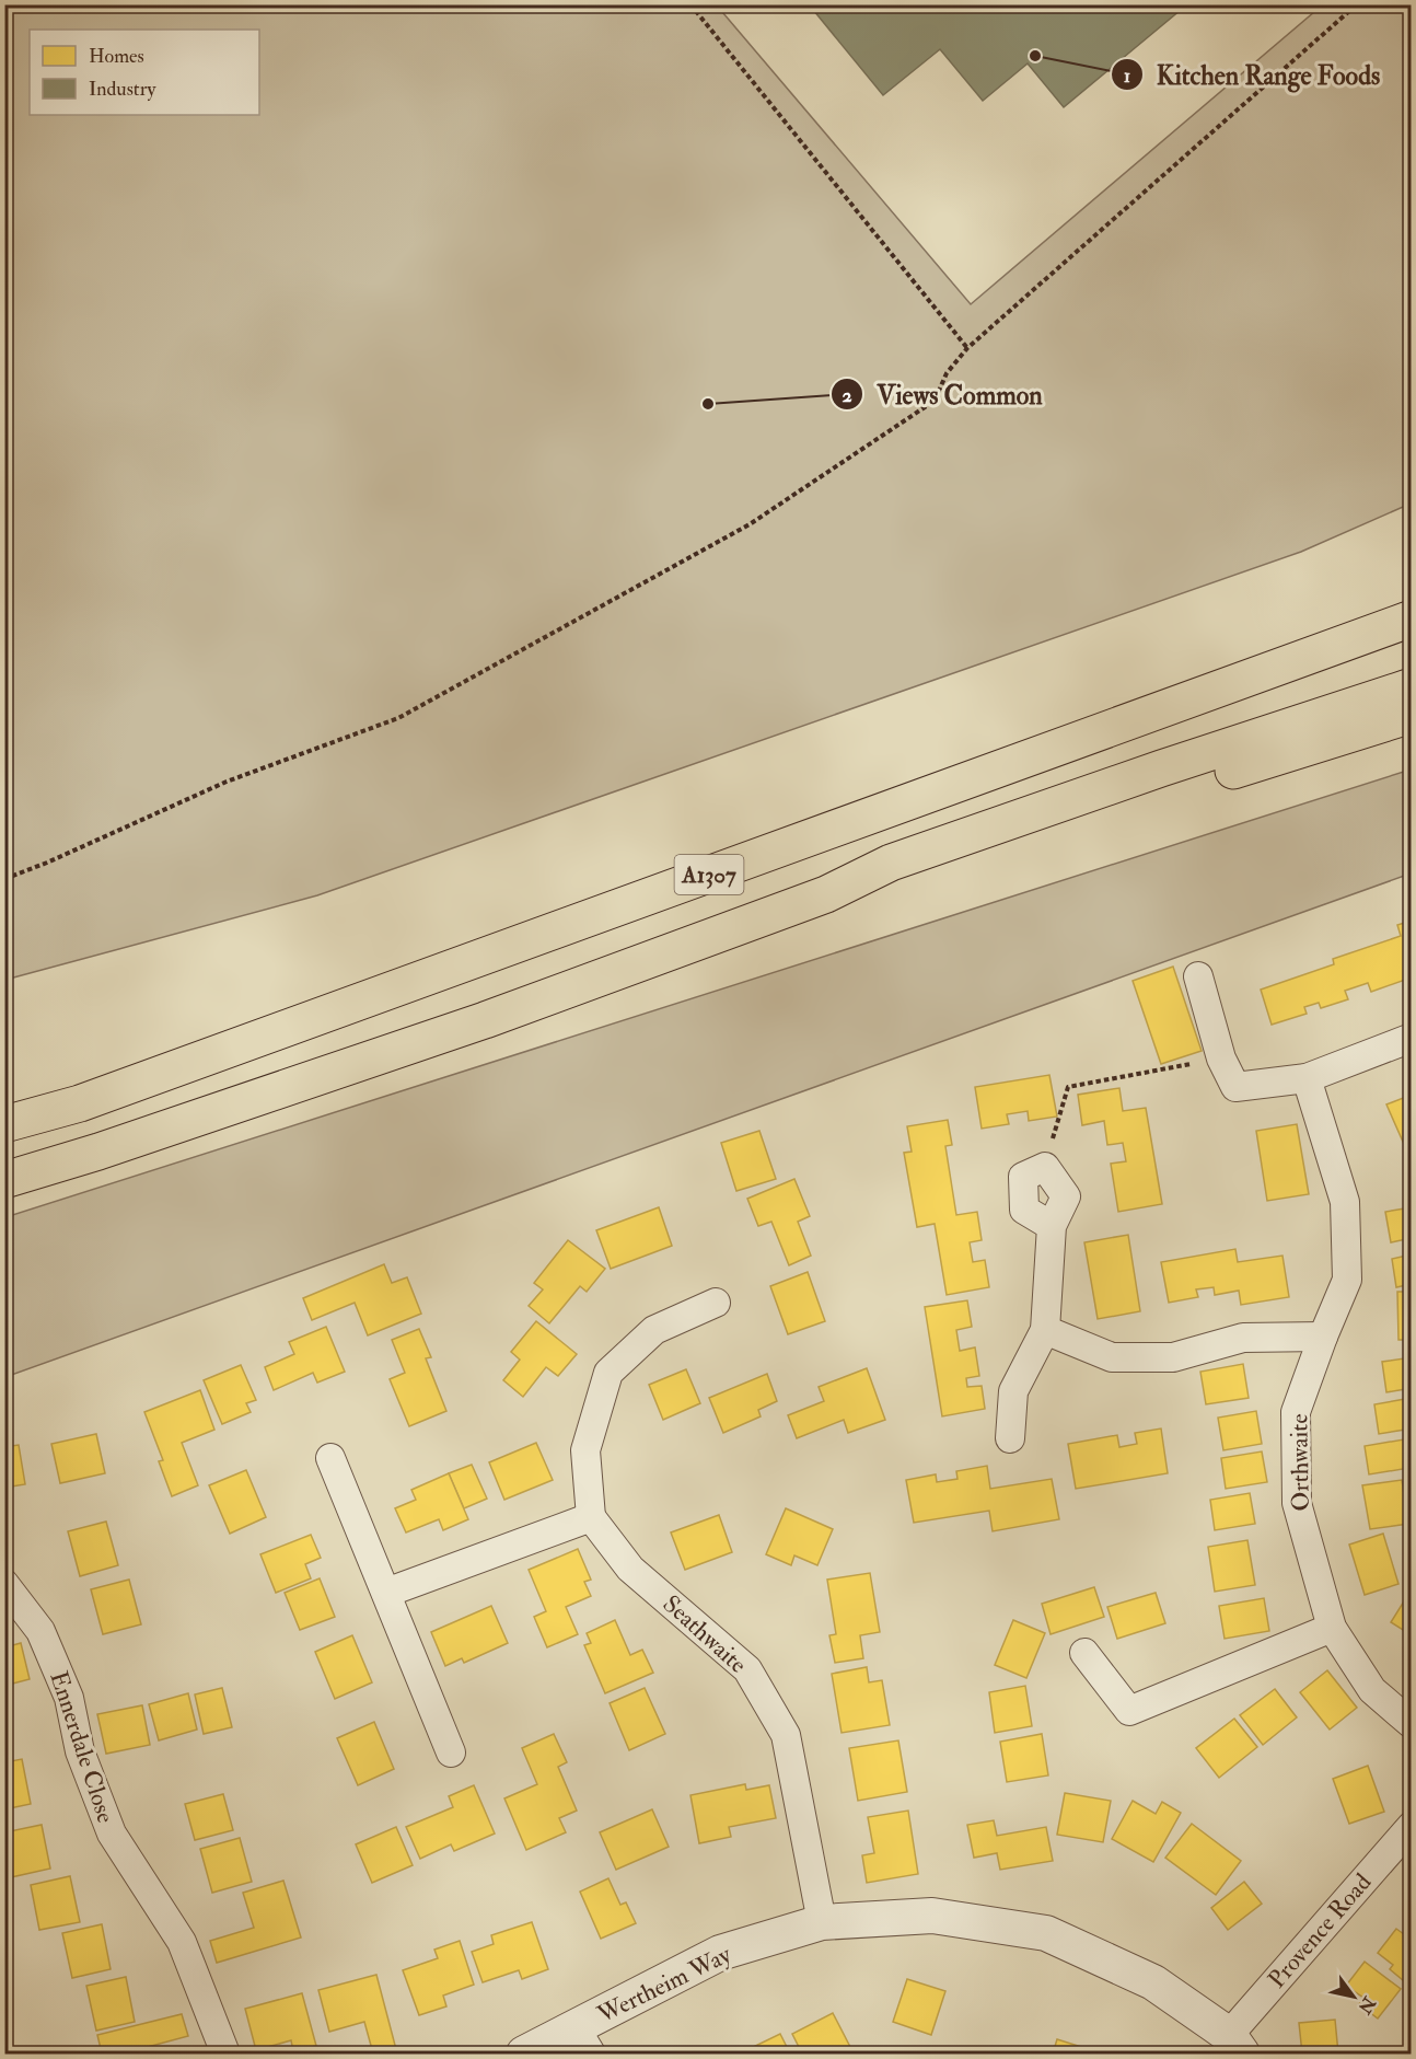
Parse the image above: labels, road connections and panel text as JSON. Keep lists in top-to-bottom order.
{
  "streets": {
    "main road": ["A1307"],
    "street": [
      "Orthwaite",
      "Seathwaite",
      "Ennerdale Close",
      "Provence Road",
      "Wertheim Way"
    ]
  },
  "crossings": [
    ["Seathwaite", "Wertheim Way"],
    ["Provence Road", "Wertheim Way"]
  ],
  "places": ["Kitchen Range Foods", "Views Common"],
  "legend": ["Homes", "Industry"],
  "north": "bottom right"
}
